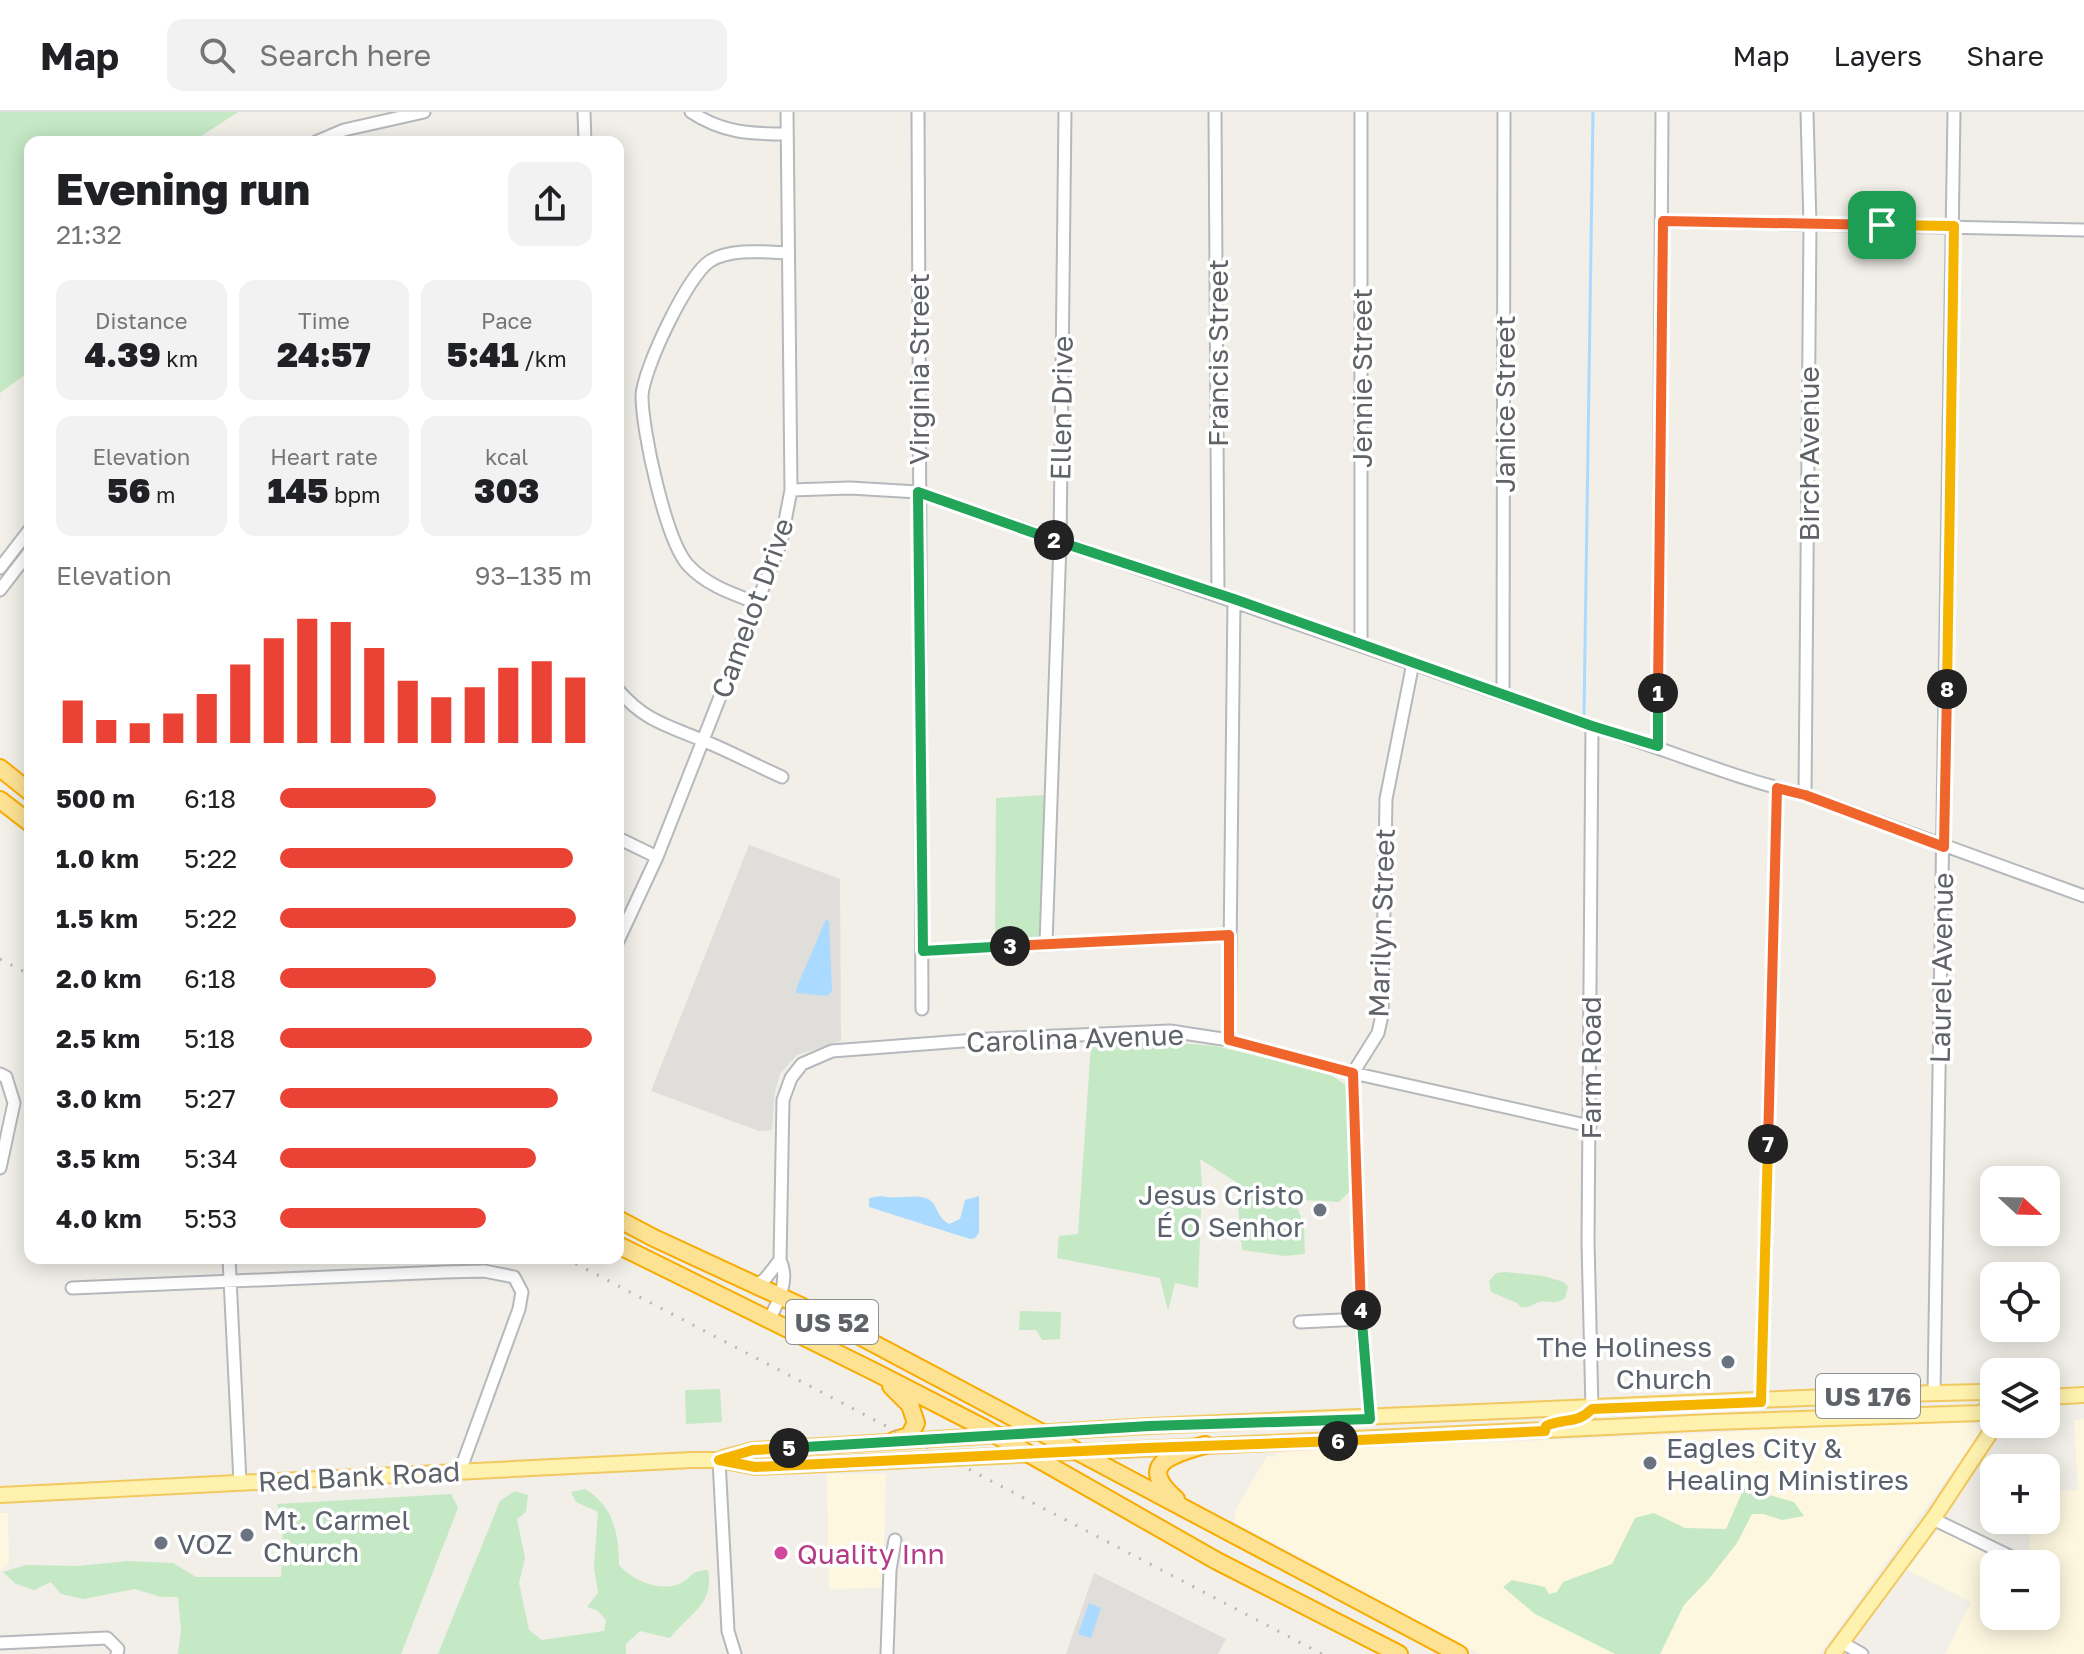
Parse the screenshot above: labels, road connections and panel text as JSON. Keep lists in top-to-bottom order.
{
  "streets": {
    "highway": ["US 52"],
    "main road": ["US 176", "Red Bank Road"],
    "street": [
      "Francis Street",
      "Virginia Street",
      "Jennie Street",
      "Janice Street",
      "Ellen Drive",
      "Birch Avenue",
      "Camelot Drive",
      "Marilyn Street",
      "Laurel Avenue",
      "Carolina Avenue",
      "Farm Road"
    ]
  },
  "crossings": [
    ["Marilyn Street", "Carolina Avenue"],
    ["Laurel Avenue", "US 176"],
    ["Carolina Avenue", "Farm Road"],
    ["Carolina Avenue", "US 52"],
    ["Farm Road", "US 176"],
    ["US 52", "US 176"],
    ["US 52", "Red Bank Road"],
    ["US 176", "Red Bank Road"]
  ],
  "places": [
    "Jesus Cristo É O Senhor",
    "The Holiness Church",
    "Eagles City & Healing Ministires",
    "Mt. Carmel Church",
    "VOZ",
    "Quality Inn"
  ],
  "north": "right",
  "page": {
    "header": "Map",
    "search": "Search here",
    "nav": ["Map", "Layers", "Share"],
    "heading": ["Evening run", "21:32"],
    "stats": [
      ["Distance", "4.39 km"],
      ["Time", "24:57"],
      ["Pace", "5:41 /km"],
      ["Elevation", "56 m"],
      ["Heart rate", "145 bpm"],
      ["kcal", "303"]
    ],
    "pins": [
      "2",
      "8",
      "1",
      "3",
      "7",
      "4",
      "6",
      "5"
    ],
    "chart": ["Elevation", "93–135 m"],
    "list": [
      {
        "name": "500 m",
        "note": "6:18"
      },
      {
        "name": "1.0 km",
        "note": "5:22"
      },
      {
        "name": "1.5 km",
        "note": "5:22"
      },
      {
        "name": "2.0 km",
        "note": "6:18"
      },
      {
        "name": "2.5 km",
        "note": "5:18"
      },
      {
        "name": "3.0 km",
        "note": "5:27"
      },
      {
        "name": "3.5 km",
        "note": "5:34"
      },
      {
        "name": "4.0 km",
        "note": "5:53"
      }
    ],
    "map_buttons": ["+", "−"]
  }
}
